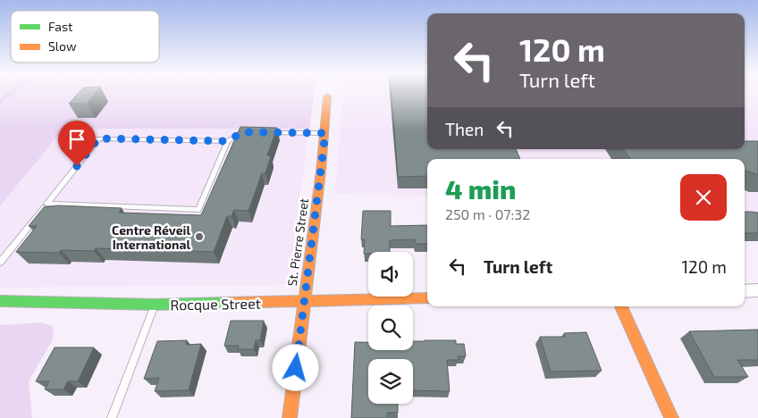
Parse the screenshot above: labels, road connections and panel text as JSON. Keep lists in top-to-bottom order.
{
  "streets": {
    "street": ["St. Pierre Street", "Rocque Street"]
  },
  "crossings": [
    ["St. Pierre Street", "Rocque Street"]
  ],
  "places": ["Centre Réveil International"],
  "legend": ["Fast", "Slow"],
  "page": {
    "turn": ["120 m", "Turn left"],
    "then": "Then",
    "heading": ["4 min", "250 m · 07:32"],
    "list": [
      {
        "name": "Turn left",
        "value": "120 m"
      }
    ]
  }
}
